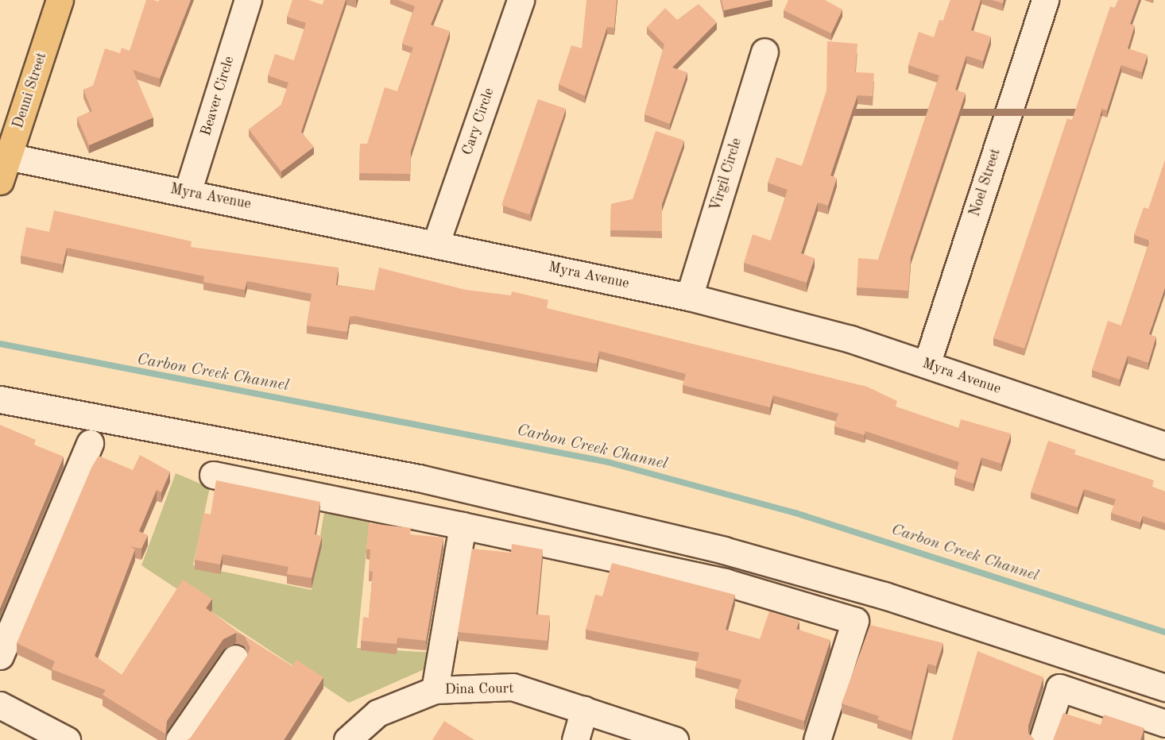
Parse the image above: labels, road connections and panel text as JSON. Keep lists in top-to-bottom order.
{
  "streets": {
    "main road": ["Denni Street"],
    "street": [
      "Beaver Circle",
      "Cary Circle",
      "Virgil Circle",
      "Noel Street",
      "Myra Avenue",
      "Dina Court"
    ]
  },
  "crossings": [
    ["Denni Street", "Myra Avenue"],
    ["Beaver Circle", "Myra Avenue"],
    ["Cary Circle", "Myra Avenue"],
    ["Virgil Circle", "Myra Avenue"],
    ["Noel Street", "Myra Avenue"]
  ],
  "water": ["Carbon Creek Channel"]
}
